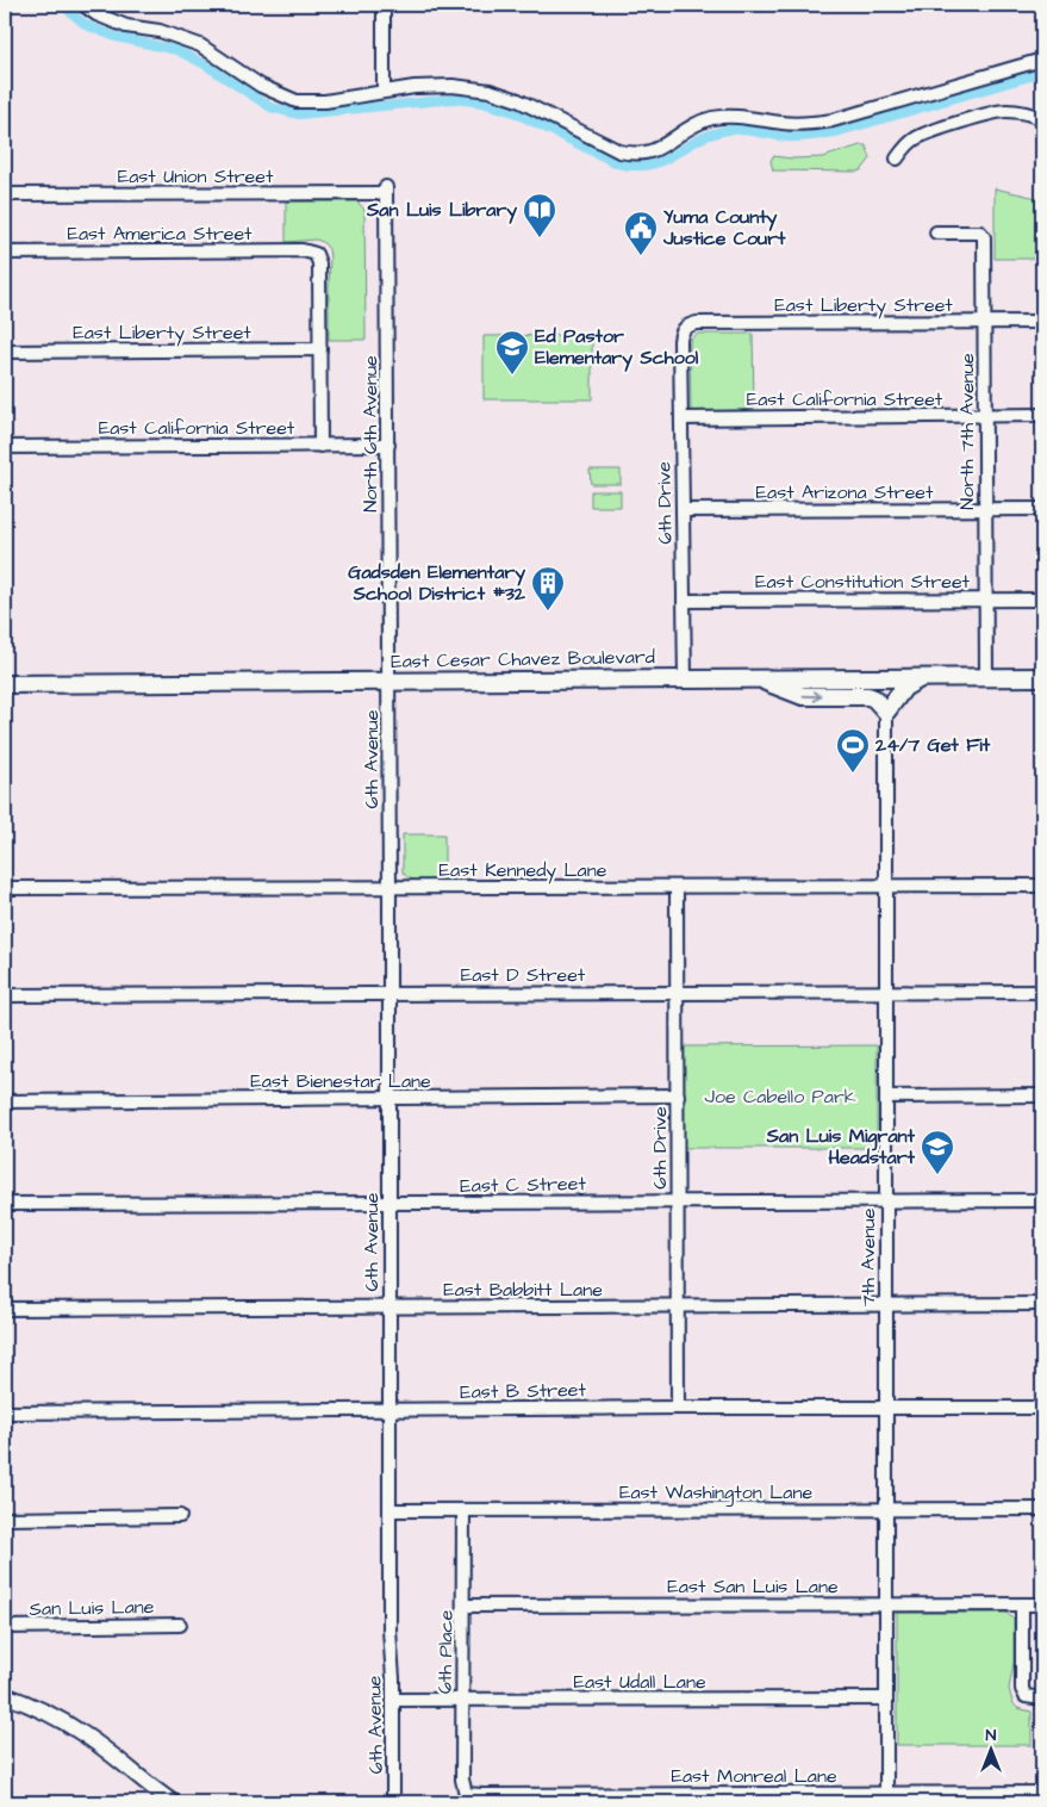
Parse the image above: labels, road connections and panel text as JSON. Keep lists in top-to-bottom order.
{
  "streets": {
    "highway": ["East Cesar Chavez Boulevard"],
    "street": [
      "East Union Street",
      "East America Street",
      "East Liberty Street",
      "East California Street",
      "North 7th Avenue",
      "North 6th Avenue",
      "East Arizona Street",
      "6th Drive",
      "East Constitution Street",
      "6th Avenue",
      "East Kennedy Lane",
      "East D Street",
      "East Bienestar Lane",
      "East C Street",
      "7th Avenue",
      "East Babbitt Lane",
      "East B Street",
      "East Washington Lane",
      "East San Luis Lane",
      "San Luis Lane",
      "6th Place",
      "East Udall Lane",
      "East Monreal Lane"
    ]
  },
  "crossings": [
    ["East Union Street", "North 6th Avenue"],
    ["East America Street", "East Liberty Street"],
    ["East Liberty Street", "North 7th Avenue"],
    ["East Liberty Street", "6th Drive"],
    ["East California Street", "North 7th Avenue"],
    ["East California Street", "North 6th Avenue"],
    ["East California Street", "6th Drive"],
    ["North 7th Avenue", "East Arizona Street"],
    ["North 7th Avenue", "East Constitution Street"],
    ["North 7th Avenue", "East Cesar Chavez Boulevard"],
    ["North 6th Avenue", "East Cesar Chavez Boulevard"],
    ["North 6th Avenue", "6th Avenue"],
    ["East Arizona Street", "6th Drive"],
    ["6th Drive", "East Constitution Street"],
    ["6th Drive", "East Cesar Chavez Boulevard"],
    ["6th Drive", "East Kennedy Lane"],
    ["6th Drive", "East D Street"],
    ["6th Drive", "East Bienestar Lane"],
    ["6th Drive", "East C Street"],
    ["6th Drive", "East Babbitt Lane"],
    ["6th Drive", "East B Street"],
    ["East Cesar Chavez Boulevard", "6th Avenue"],
    ["6th Avenue", "East Kennedy Lane"],
    ["6th Avenue", "East D Street"],
    ["6th Avenue", "East Bienestar Lane"],
    ["6th Avenue", "East C Street"],
    ["6th Avenue", "East Babbitt Lane"],
    ["6th Avenue", "East B Street"],
    ["6th Avenue", "East Washington Lane"],
    ["6th Avenue", "East Udall Lane"],
    ["East Kennedy Lane", "7th Avenue"],
    ["East D Street", "7th Avenue"],
    ["East C Street", "7th Avenue"],
    ["7th Avenue", "East Babbitt Lane"],
    ["7th Avenue", "East B Street"],
    ["7th Avenue", "East Washington Lane"],
    ["7th Avenue", "East San Luis Lane"],
    ["7th Avenue", "East Udall Lane"],
    ["7th Avenue", "East Monreal Lane"],
    ["East Washington Lane", "6th Place"],
    ["East San Luis Lane", "6th Place"],
    ["6th Place", "East Udall Lane"],
    ["6th Place", "East Monreal Lane"]
  ],
  "parks": ["Joe Cabello Park"],
  "places": {
    "library": ["San Luis Library"],
    "public building": ["Yuma County Justice Court"],
    "school or university": ["Ed Pastor Elementary School", "San Luis Migrant Headstart"],
    "building": ["Gadsden Elementary School District #32"],
    "sports": ["24/7 Get Fit"]
  },
  "north": "top"
}
